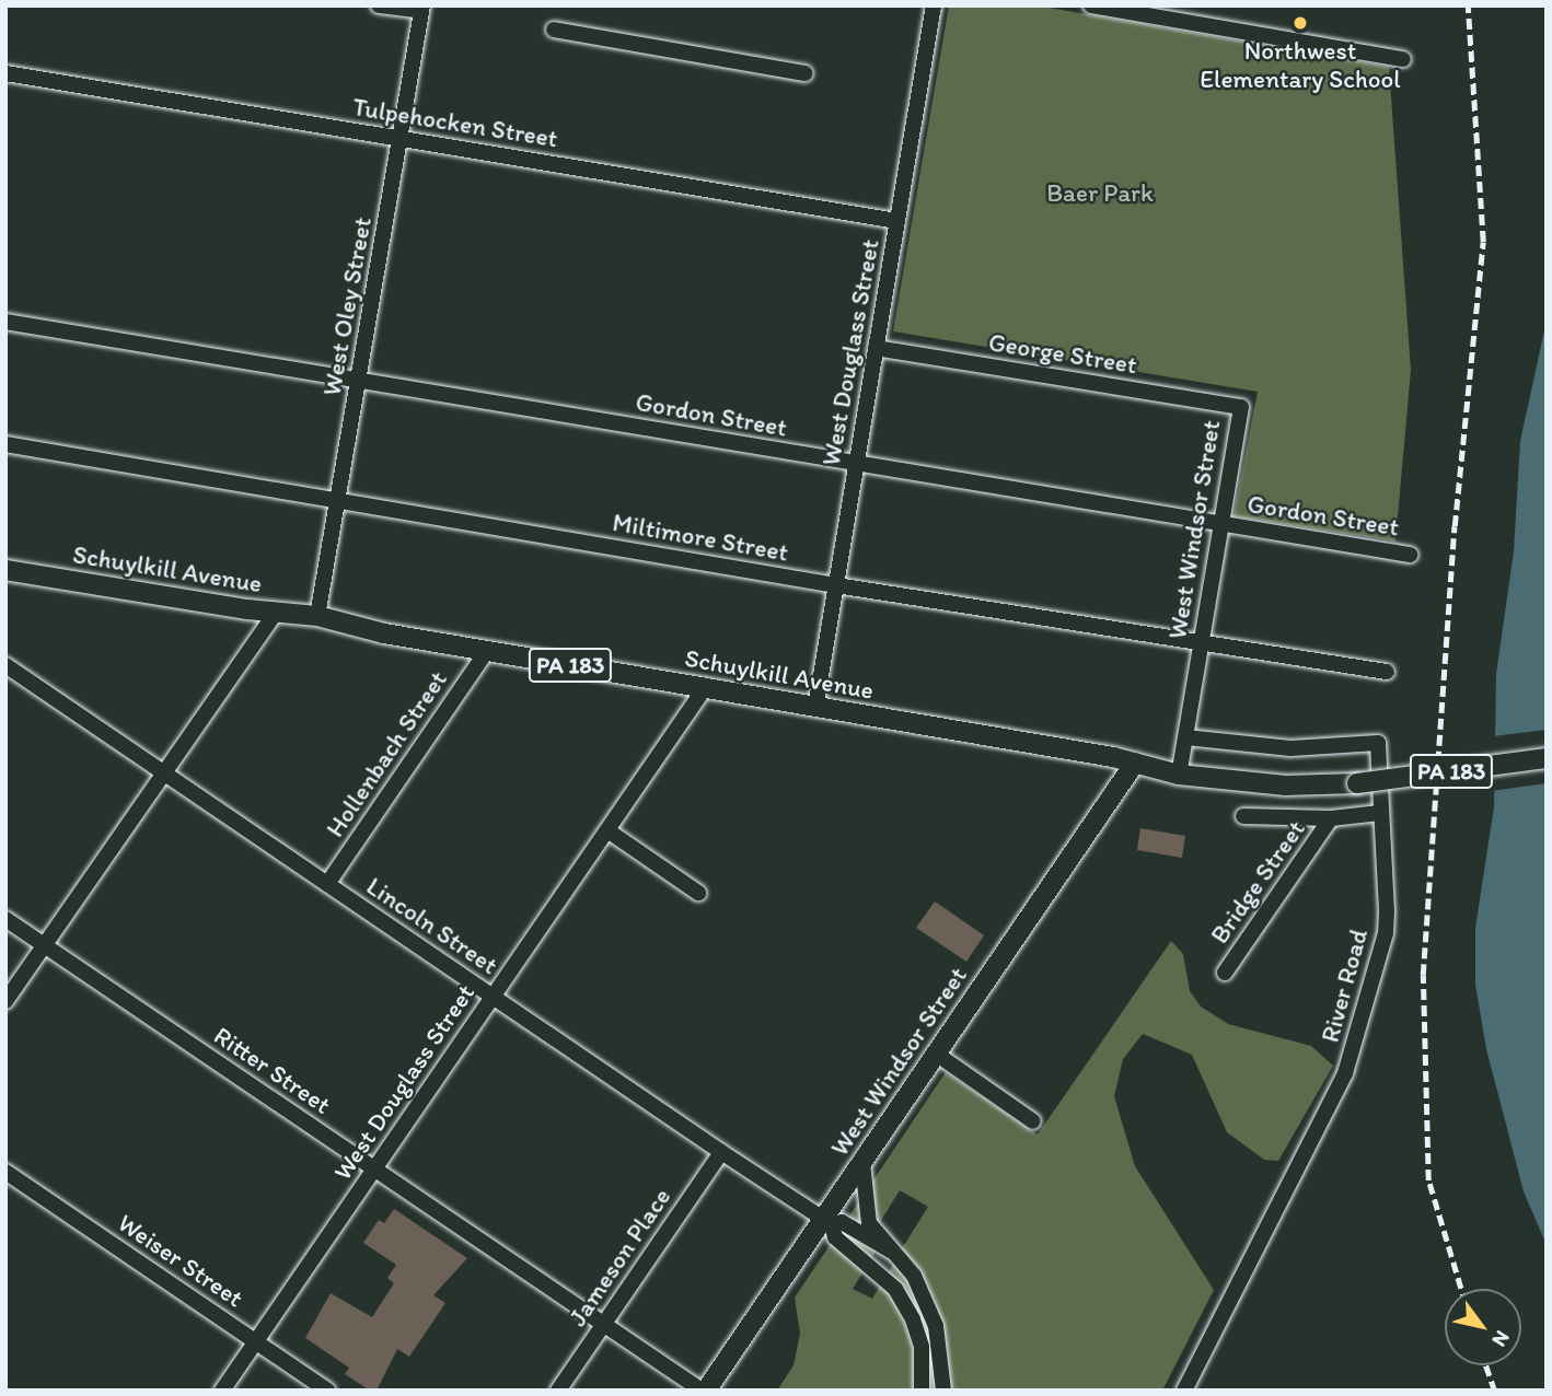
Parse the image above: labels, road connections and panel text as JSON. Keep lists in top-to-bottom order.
{
  "streets": {
    "main road": ["West Windsor Street", "Schuylkill Avenue", "PA 183"],
    "street": [
      "Tulpehocken Street",
      "West Oley Street",
      "West Douglass Street",
      "George Street",
      "Gordon Street",
      "Miltimore Street",
      "Hollenbach Street",
      "Bridge Street",
      "Lincoln Street",
      "River Road",
      "Ritter Street",
      "Jameson Place",
      "Weiser Street"
    ]
  },
  "crossings": [
    ["Tulpehocken Street", "West Oley Street"],
    ["Tulpehocken Street", "West Douglass Street"],
    ["West Oley Street", "Gordon Street"],
    ["West Oley Street", "Miltimore Street"],
    ["West Oley Street", "Schuylkill Avenue"],
    ["West Douglass Street", "George Street"],
    ["West Douglass Street", "Gordon Street"],
    ["West Douglass Street", "Miltimore Street"],
    ["West Douglass Street", "Schuylkill Avenue"],
    ["West Douglass Street", "Lincoln Street"],
    ["West Douglass Street", "Ritter Street"],
    ["West Douglass Street", "Weiser Street"],
    ["George Street", "West Windsor Street"],
    ["Gordon Street", "West Windsor Street"],
    ["West Windsor Street", "Miltimore Street"],
    ["West Windsor Street", "Schuylkill Avenue"],
    ["West Windsor Street", "Lincoln Street"],
    ["West Windsor Street", "River Road"],
    ["West Windsor Street", "Ritter Street"],
    ["Schuylkill Avenue", "Hollenbach Street"],
    ["Hollenbach Street", "Lincoln Street"],
    ["Lincoln Street", "Jameson Place"],
    ["Ritter Street", "Jameson Place"]
  ],
  "parks": ["Baer Park"],
  "places": ["Northwest Elementary School"],
  "north": "bottom right"
}
